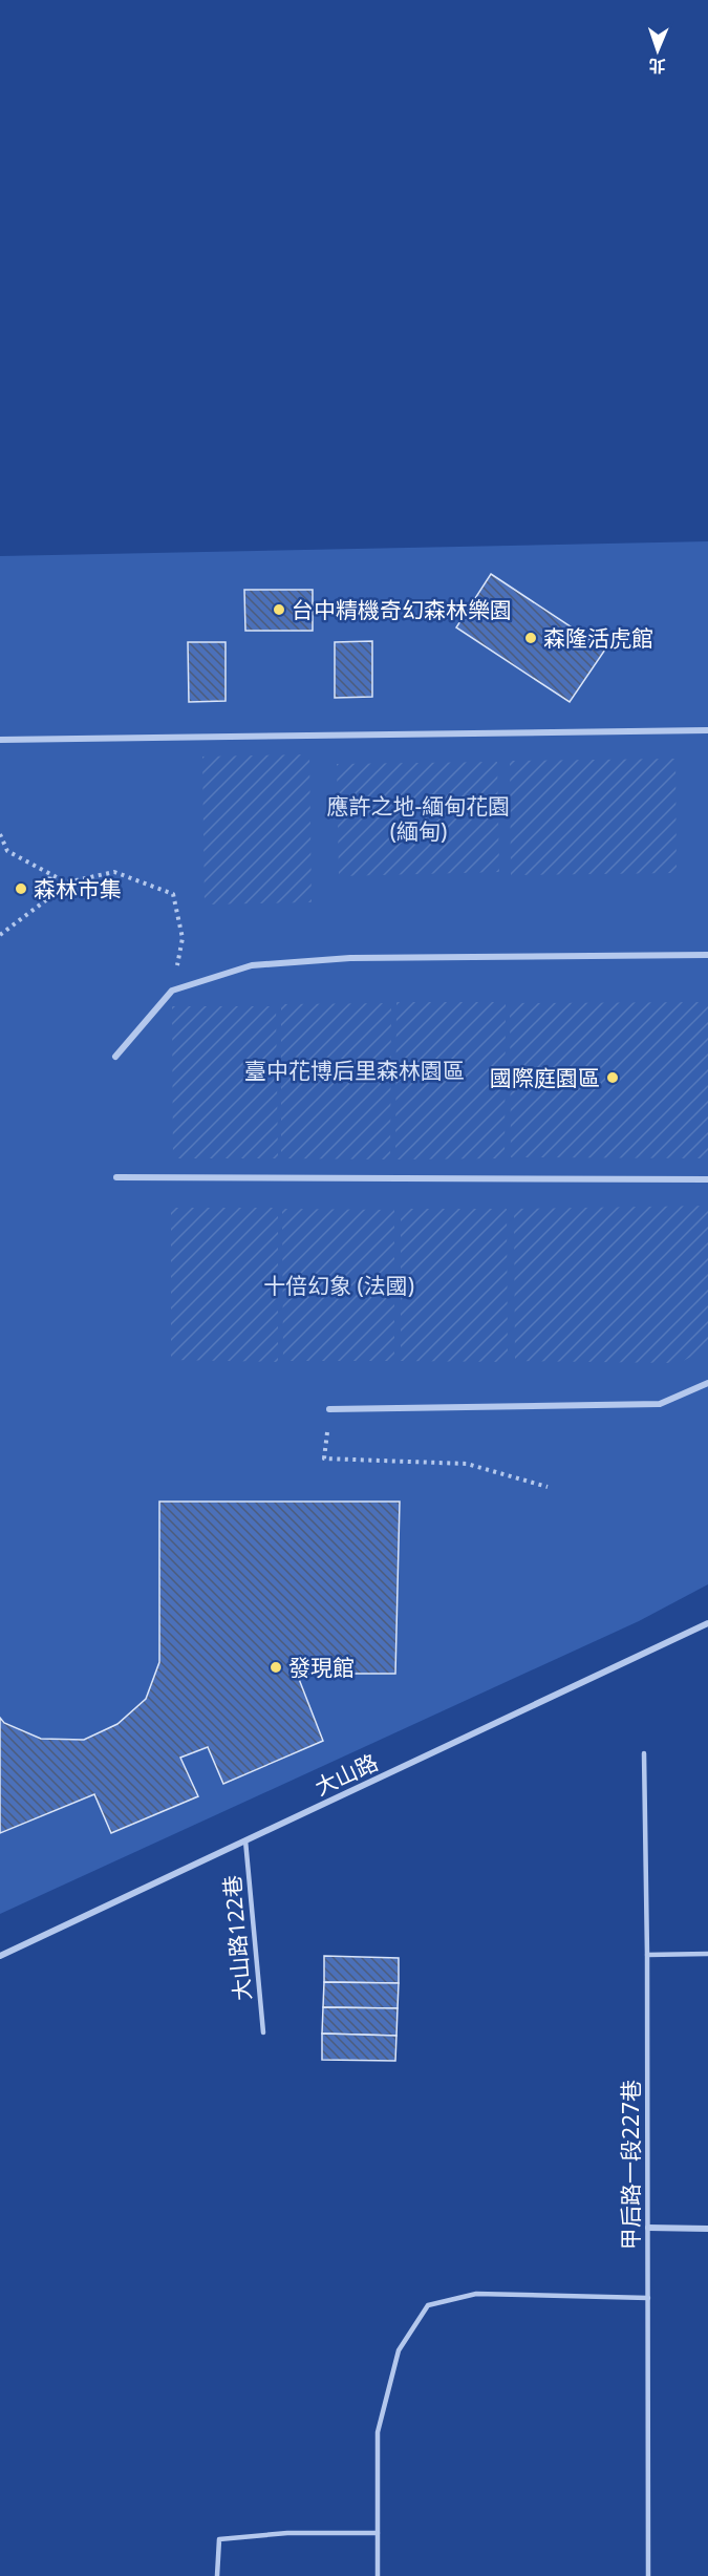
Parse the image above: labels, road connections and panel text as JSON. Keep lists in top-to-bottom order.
{
  "streets": {
    "street": ["大山路"],
    "lane": ["大山路122巷", "甲后路一段227巷"]
  },
  "crossings": [
    ["大山路", "大山路122巷"]
  ],
  "parks": ["應許之地-緬甸花園 (緬甸)", "臺中花博后里森林園區", "十倍幻象 (法國)"],
  "places": [
    "台中精機奇幻森林樂園",
    "森隆活虎館",
    "森林市集",
    "國際庭園區",
    "發現館"
  ],
  "north": "bottom"
}
